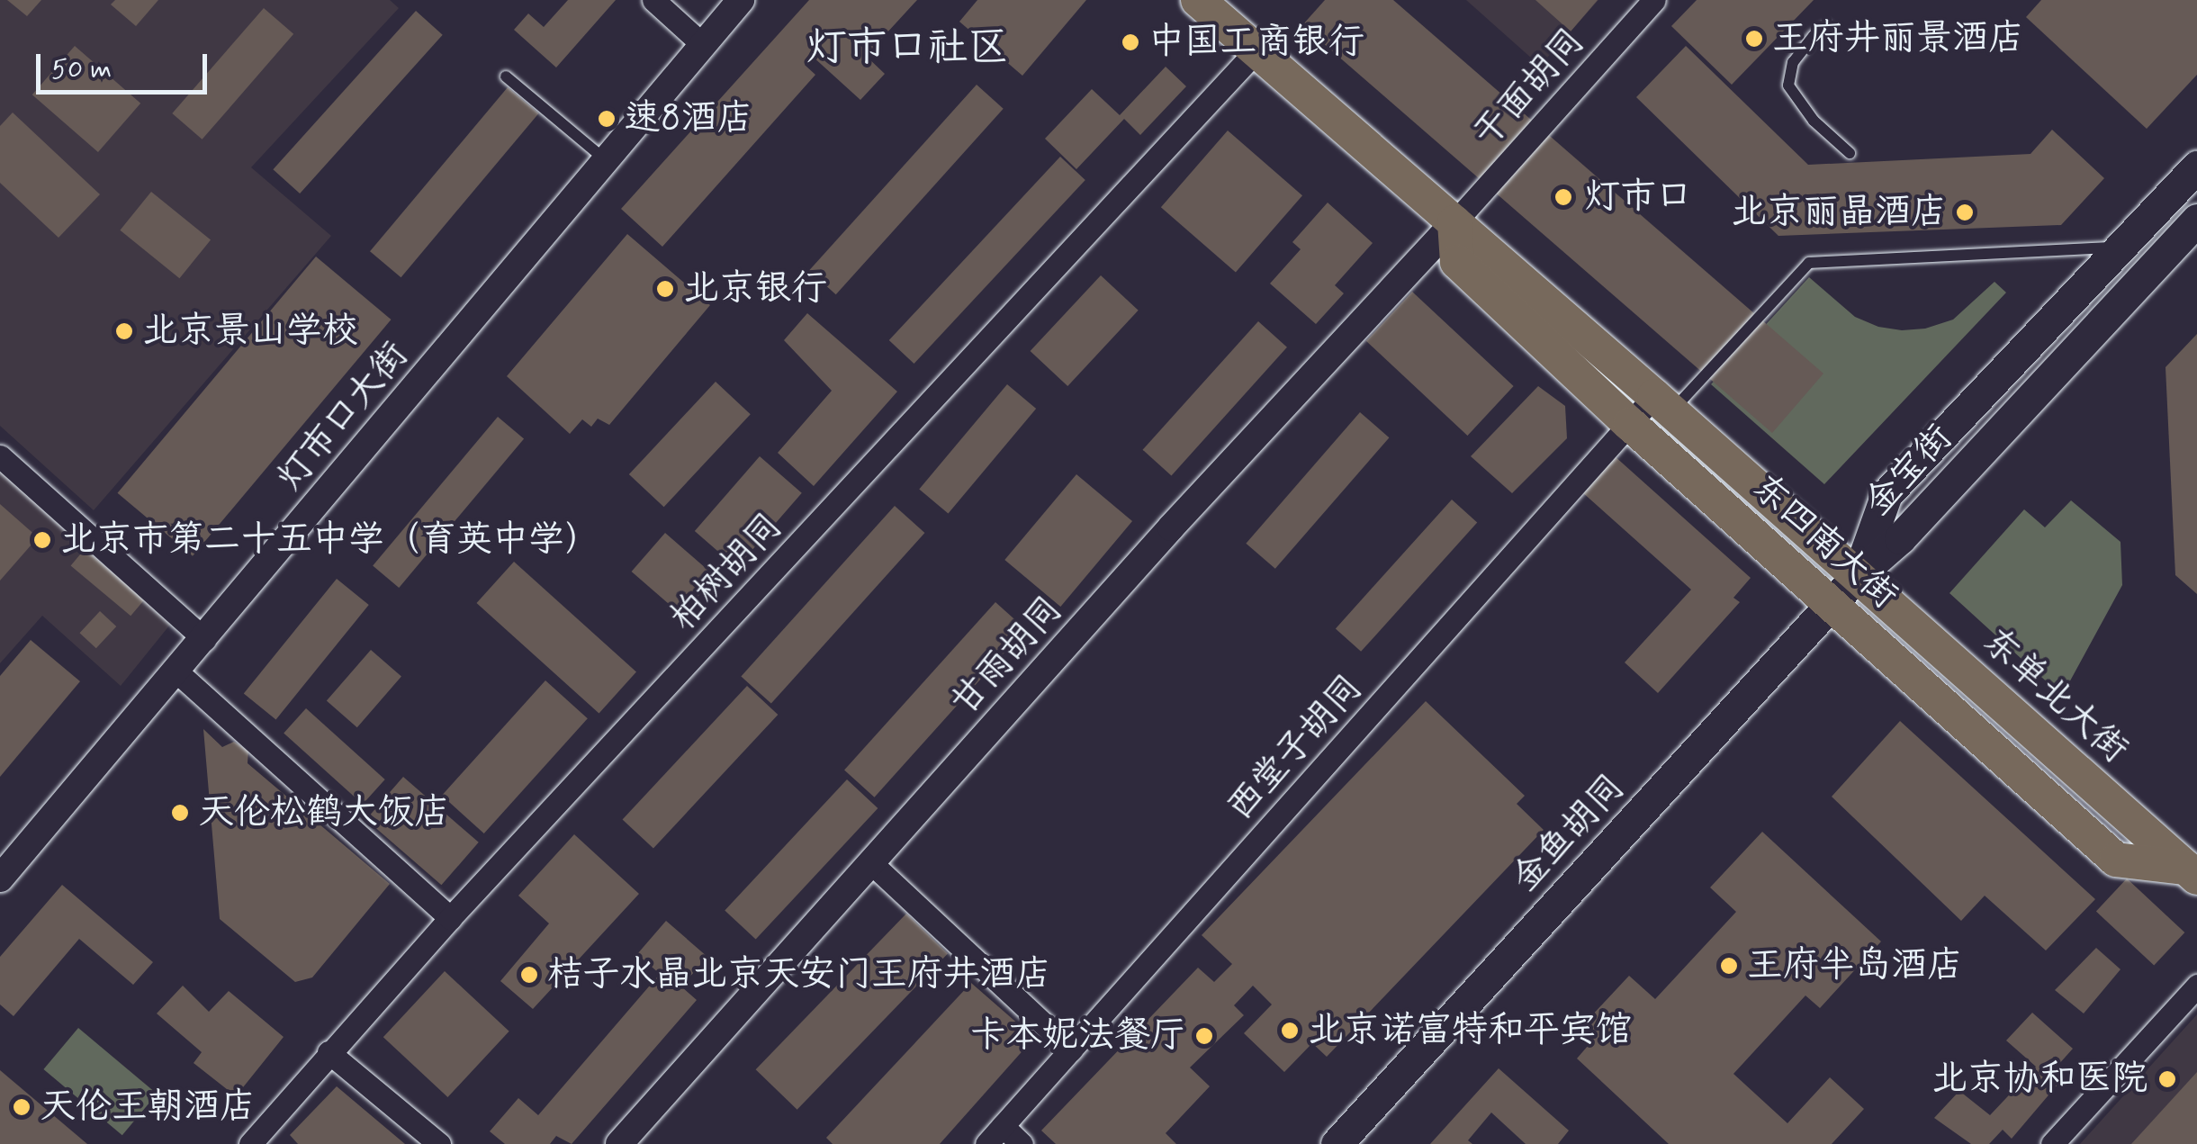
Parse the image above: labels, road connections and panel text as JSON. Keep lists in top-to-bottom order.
{
  "streets": {
    "main road": [
      "金宝街",
      "东四南大街",
      "东单北大街",
      "金鱼胡同"
    ],
    "street": [
      "干面胡同",
      "灯市口大街",
      "柏树胡同",
      "甘雨胡同",
      "西堂子胡同"
    ]
  },
  "crossings": [
    ["干面胡同", "东四南大街"],
    ["干面胡同", "甘雨胡同"],
    ["金宝街", "东四南大街"],
    ["金宝街", "东单北大街"],
    ["金宝街", "金鱼胡同"],
    ["东四南大街", "柏树胡同"],
    ["东四南大街", "甘雨胡同"],
    ["东四南大街", "东单北大街"],
    ["东四南大街", "西堂子胡同"],
    ["东四南大街", "金鱼胡同"],
    ["东单北大街", "金鱼胡同"]
  ],
  "districts": ["灯市口社区"],
  "places": [
    "王府井丽景酒店",
    "中国工商银行",
    "速8酒店",
    "灯市口",
    "北京丽晶酒店",
    "北京银行",
    "北京景山学校",
    "北京市第二十五中学（育英中学）",
    "天伦松鹤大饭店",
    "王府半岛酒店",
    "桔子水晶北京天安门王府井酒店",
    "北京诺富特和平宾馆",
    "卡本妮法餐厅",
    "北京协和医院",
    "天伦王朝酒店"
  ],
  "scale_bar": "50 m"
}
